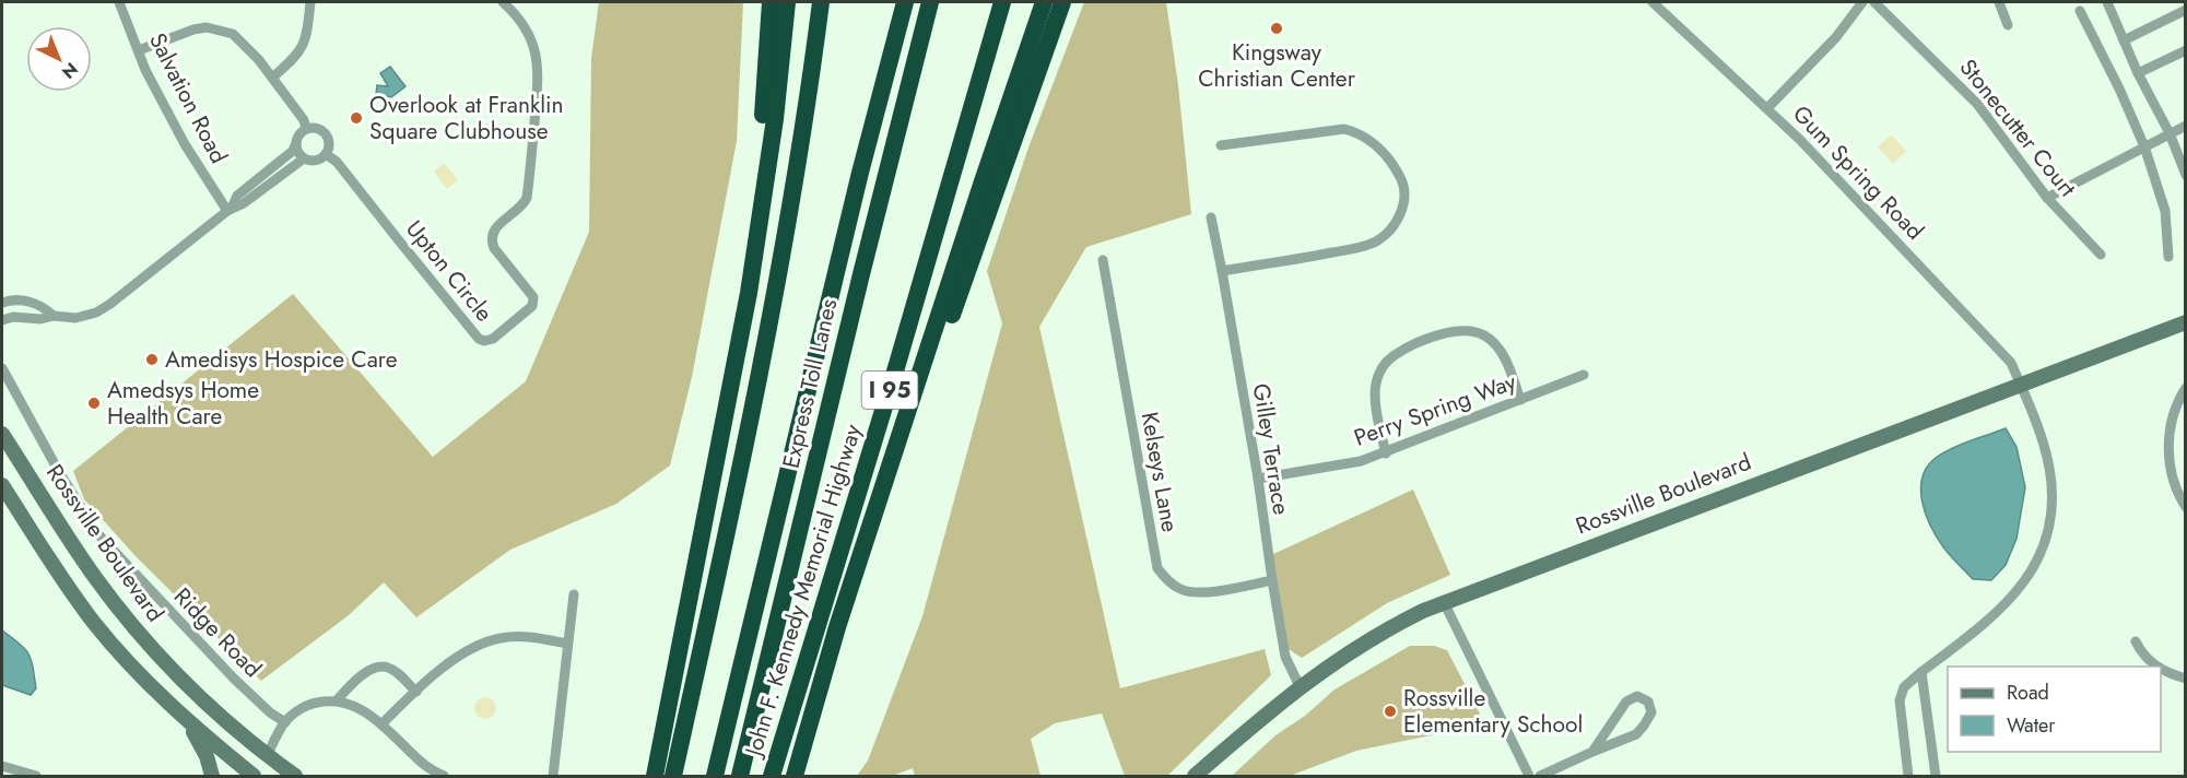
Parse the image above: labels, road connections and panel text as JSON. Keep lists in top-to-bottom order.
{
  "streets": {
    "highway": ["Express Toll Lanes", "I 95", "John F. Kennedy Memorial Highway"],
    "main road": ["Rossville Boulevard"],
    "street": [
      "Salvation Road",
      "Stonecutter Court",
      "Gum Spring Road",
      "Upton Circle",
      "Perry Spring Way",
      "Gilley Terrace",
      "Kelseys Lane",
      "Ridge Road"
    ]
  },
  "crossings": [
    ["Gum Spring Road", "Rossville Boulevard"],
    ["Perry Spring Way", "Gilley Terrace"],
    ["Gilley Terrace", "Kelseys Lane"],
    ["Gilley Terrace", "Rossville Boulevard"]
  ],
  "places": [
    "Kingsway Christian Center",
    "Overlook at Franklin Square Clubhouse",
    "Amedisys Hospice Care",
    "Amedsys Home Health Care",
    "Rossville Elementary School"
  ],
  "legend": ["Road", "Water"],
  "north": "bottom right"
}
